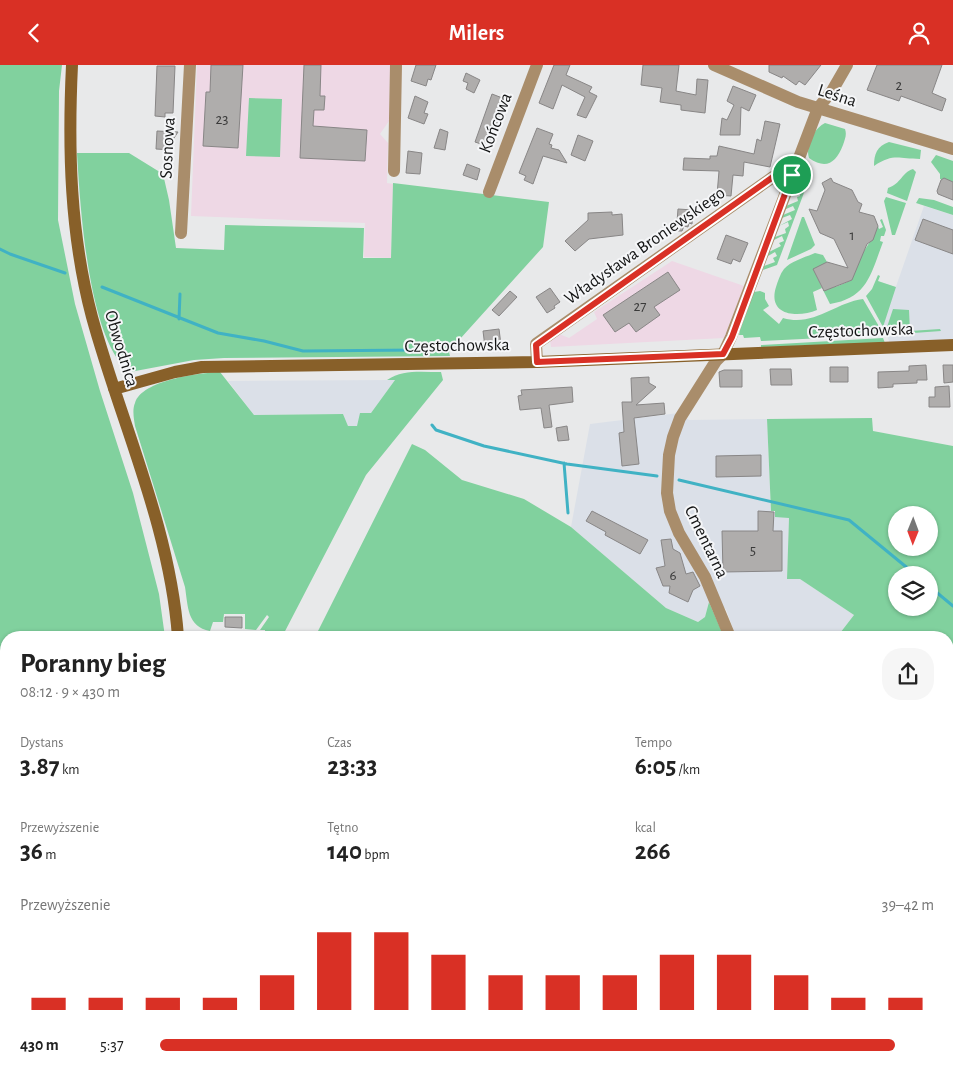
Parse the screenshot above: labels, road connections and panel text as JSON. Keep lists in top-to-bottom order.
{
  "streets": {
    "street": [
      "Leśna",
      "Końcowa",
      "Sosnowa",
      "Władysława Broniewskiego",
      "Częstochowska",
      "Obwodnica",
      "Cmentarna"
    ]
  },
  "crossings": [
    ["Władysława Broniewskiego", "Częstochowska"],
    ["Częstochowska", "Obwodnica"],
    ["Częstochowska", "Cmentarna"]
  ],
  "house_numbers": [
    "2",
    "23",
    "1",
    "27",
    "5",
    "6"
  ],
  "north": "bottom",
  "page": {
    "header": "Milers",
    "heading": ["Poranny bieg", "08:12 · 9 × 430 m"],
    "stats": [
      ["Dystans", "3.87 km"],
      ["Czas", "23:33"],
      ["Tempo", "6:05 /km"],
      ["Przewyższenie", "36 m"],
      ["Tętno", "140 bpm"],
      ["kcal", "266"]
    ],
    "chart": ["Przewyższenie", "39–42 m"],
    "list": [
      {
        "name": "430 m",
        "note": "5:37"
      }
    ]
  }
}
